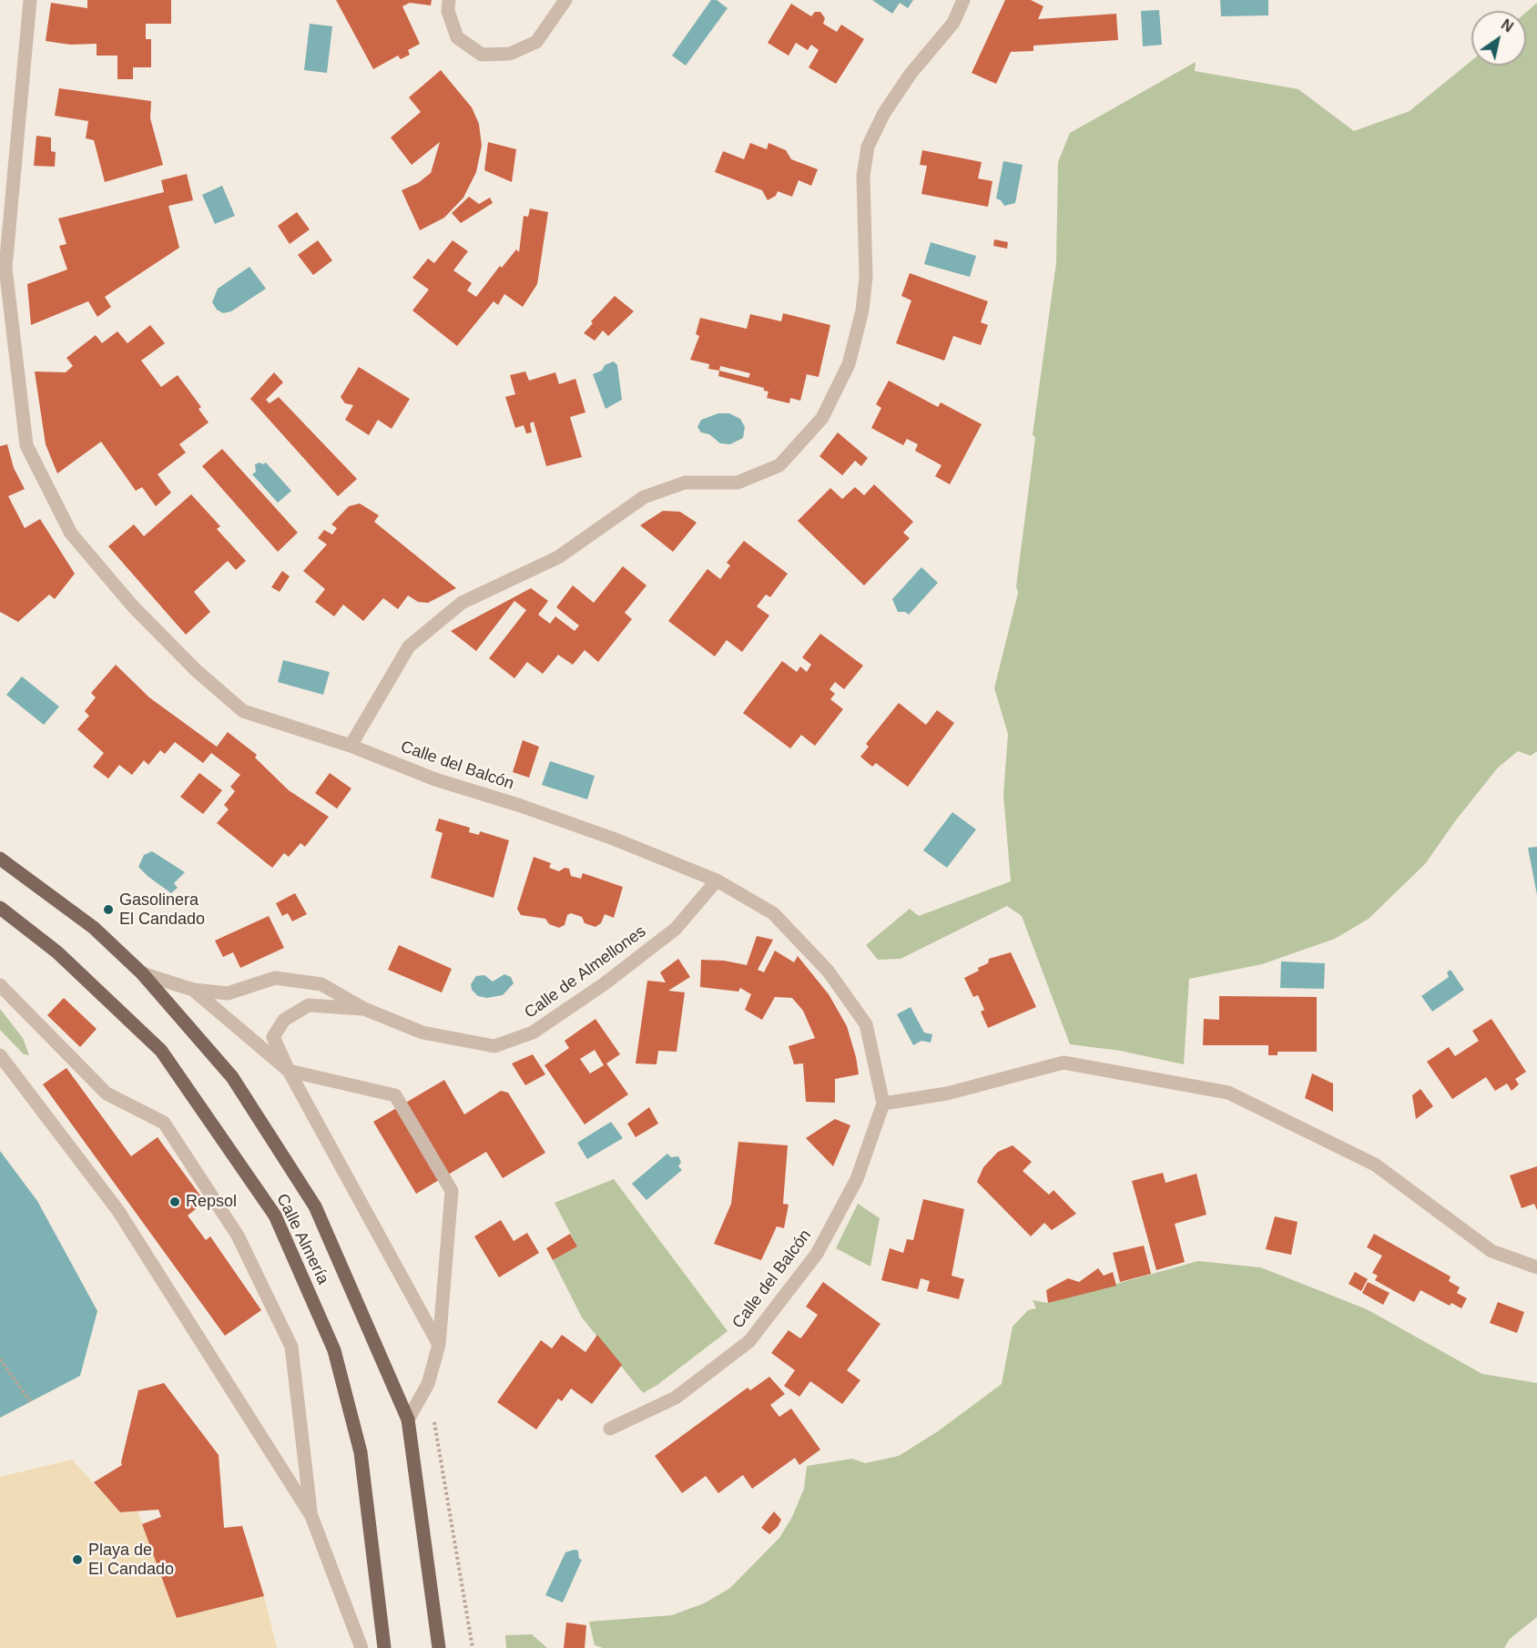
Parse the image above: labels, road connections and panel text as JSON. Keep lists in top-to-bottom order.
{
  "streets": {
    "main road": ["Calle Almería"],
    "street": ["Calle del Balcón", "Calle de Almellones"]
  },
  "crossings": [
    ["Calle del Balcón", "Calle de Almellones"],
    ["Calle de Almellones", "Calle Almería"]
  ],
  "places": ["Gasolinera El Candado", "Repsol", "Playa de El Candado"],
  "north": "top right"
}
